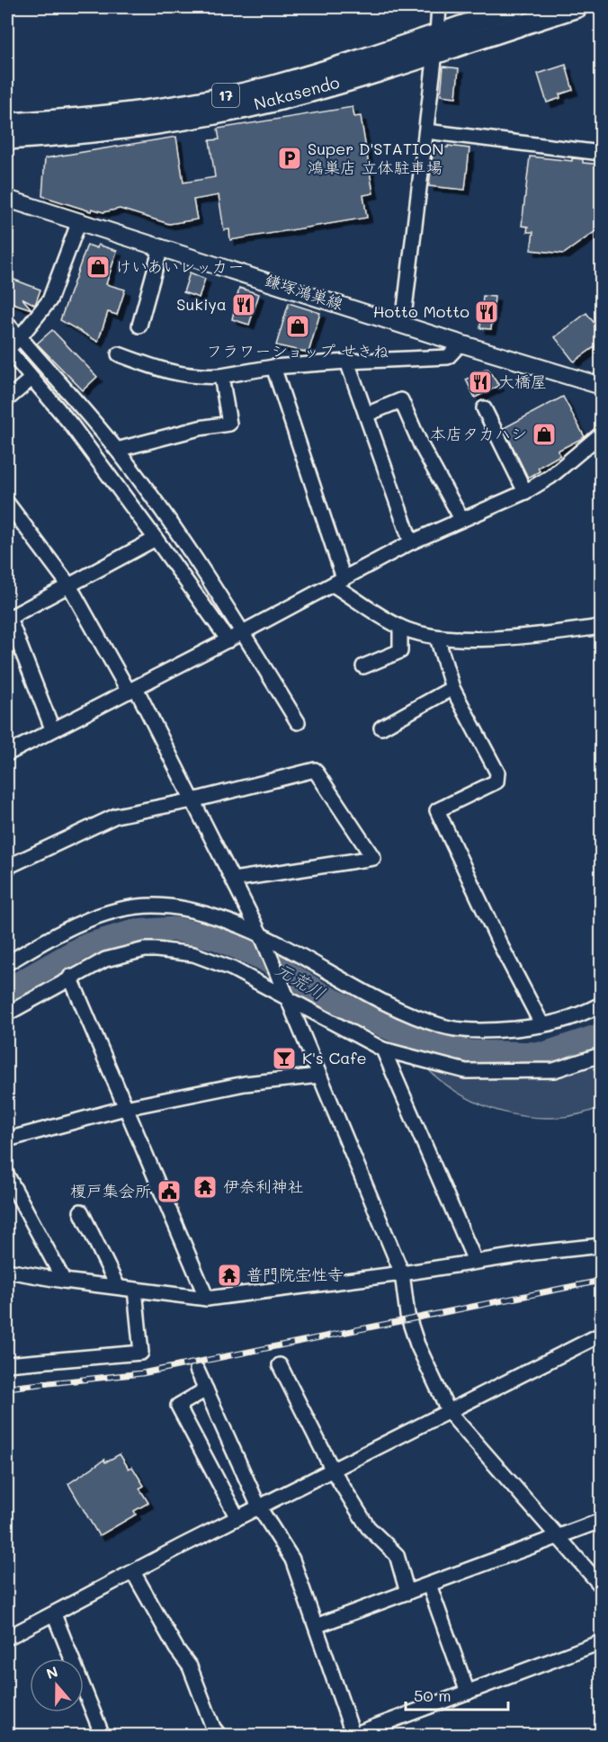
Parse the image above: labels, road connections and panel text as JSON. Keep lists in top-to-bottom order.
{
  "streets": {
    "highway": ["Nakasendo", "17"],
    "main road": ["鎌塚鴻巣線"]
  },
  "water": ["元荒川"],
  "places": {
    "parking": ["Super D'STATION 鴻巣店 立体駐車場"],
    "shop": ["けいあいレッカー", "フラワーショップ せきね", "本店タカハシ"],
    "restaurant": ["Sukiya", "Hotto Motto", "大橋屋"],
    "bar": ["K's Cafe"],
    "temple": ["伊奈利神社", "普門院宝性寺"],
    "public building": ["榎戸集会所"]
  },
  "scale_bar": "50 m",
  "north": "top"
}
